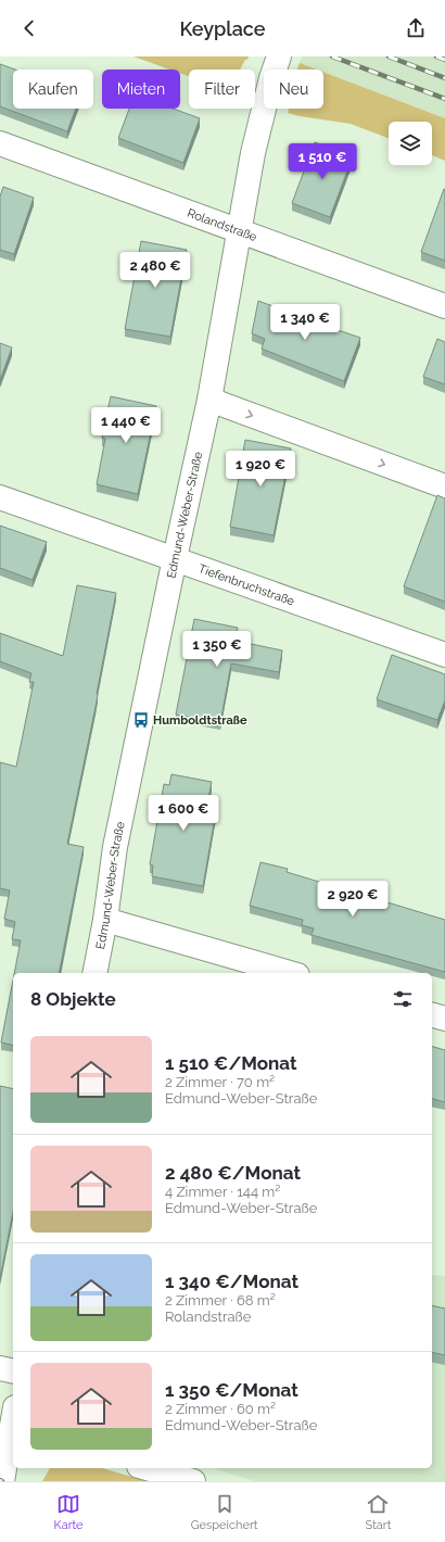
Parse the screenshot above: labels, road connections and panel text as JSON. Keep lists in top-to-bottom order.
{
  "streets": {
    "street": ["Rolandstraße", "Edmund-Weber-Straße", "Tiefenbruchstraße"]
  },
  "crossings": [
    ["Rolandstraße", "Edmund-Weber-Straße"],
    ["Edmund-Weber-Straße", "Tiefenbruchstraße"]
  ],
  "places": {
    "bus stop": ["Humboldtstraße"]
  },
  "page": {
    "header": "Keyplace",
    "chip": [
      "Kaufen",
      "Mieten",
      "Filter",
      "Neu"
    ],
    "price": [
      "1 510 €",
      "2 480 €",
      "1 340 €",
      "1 440 €",
      "1 920 €",
      "1 350 €",
      "1 600 €",
      "2 920 €"
    ],
    "heading": "8 Objekte",
    "list": [
      {
        "name": "1 510 €/Monat",
        "note": "2 Zimmer · 70 m² · Edmund-Weber-Straße"
      },
      {
        "name": "2 480 €/Monat",
        "note": "4 Zimmer · 144 m² · Edmund-Weber-Straße"
      },
      {
        "name": "1 340 €/Monat",
        "note": "2 Zimmer · 68 m² · Rolandstraße"
      },
      {
        "name": "1 350 €/Monat",
        "note": "2 Zimmer · 60 m² · Edmund-Weber-Straße"
      }
    ],
    "tabs": ["Karte", "Gespeichert", "Start"]
  }
}
